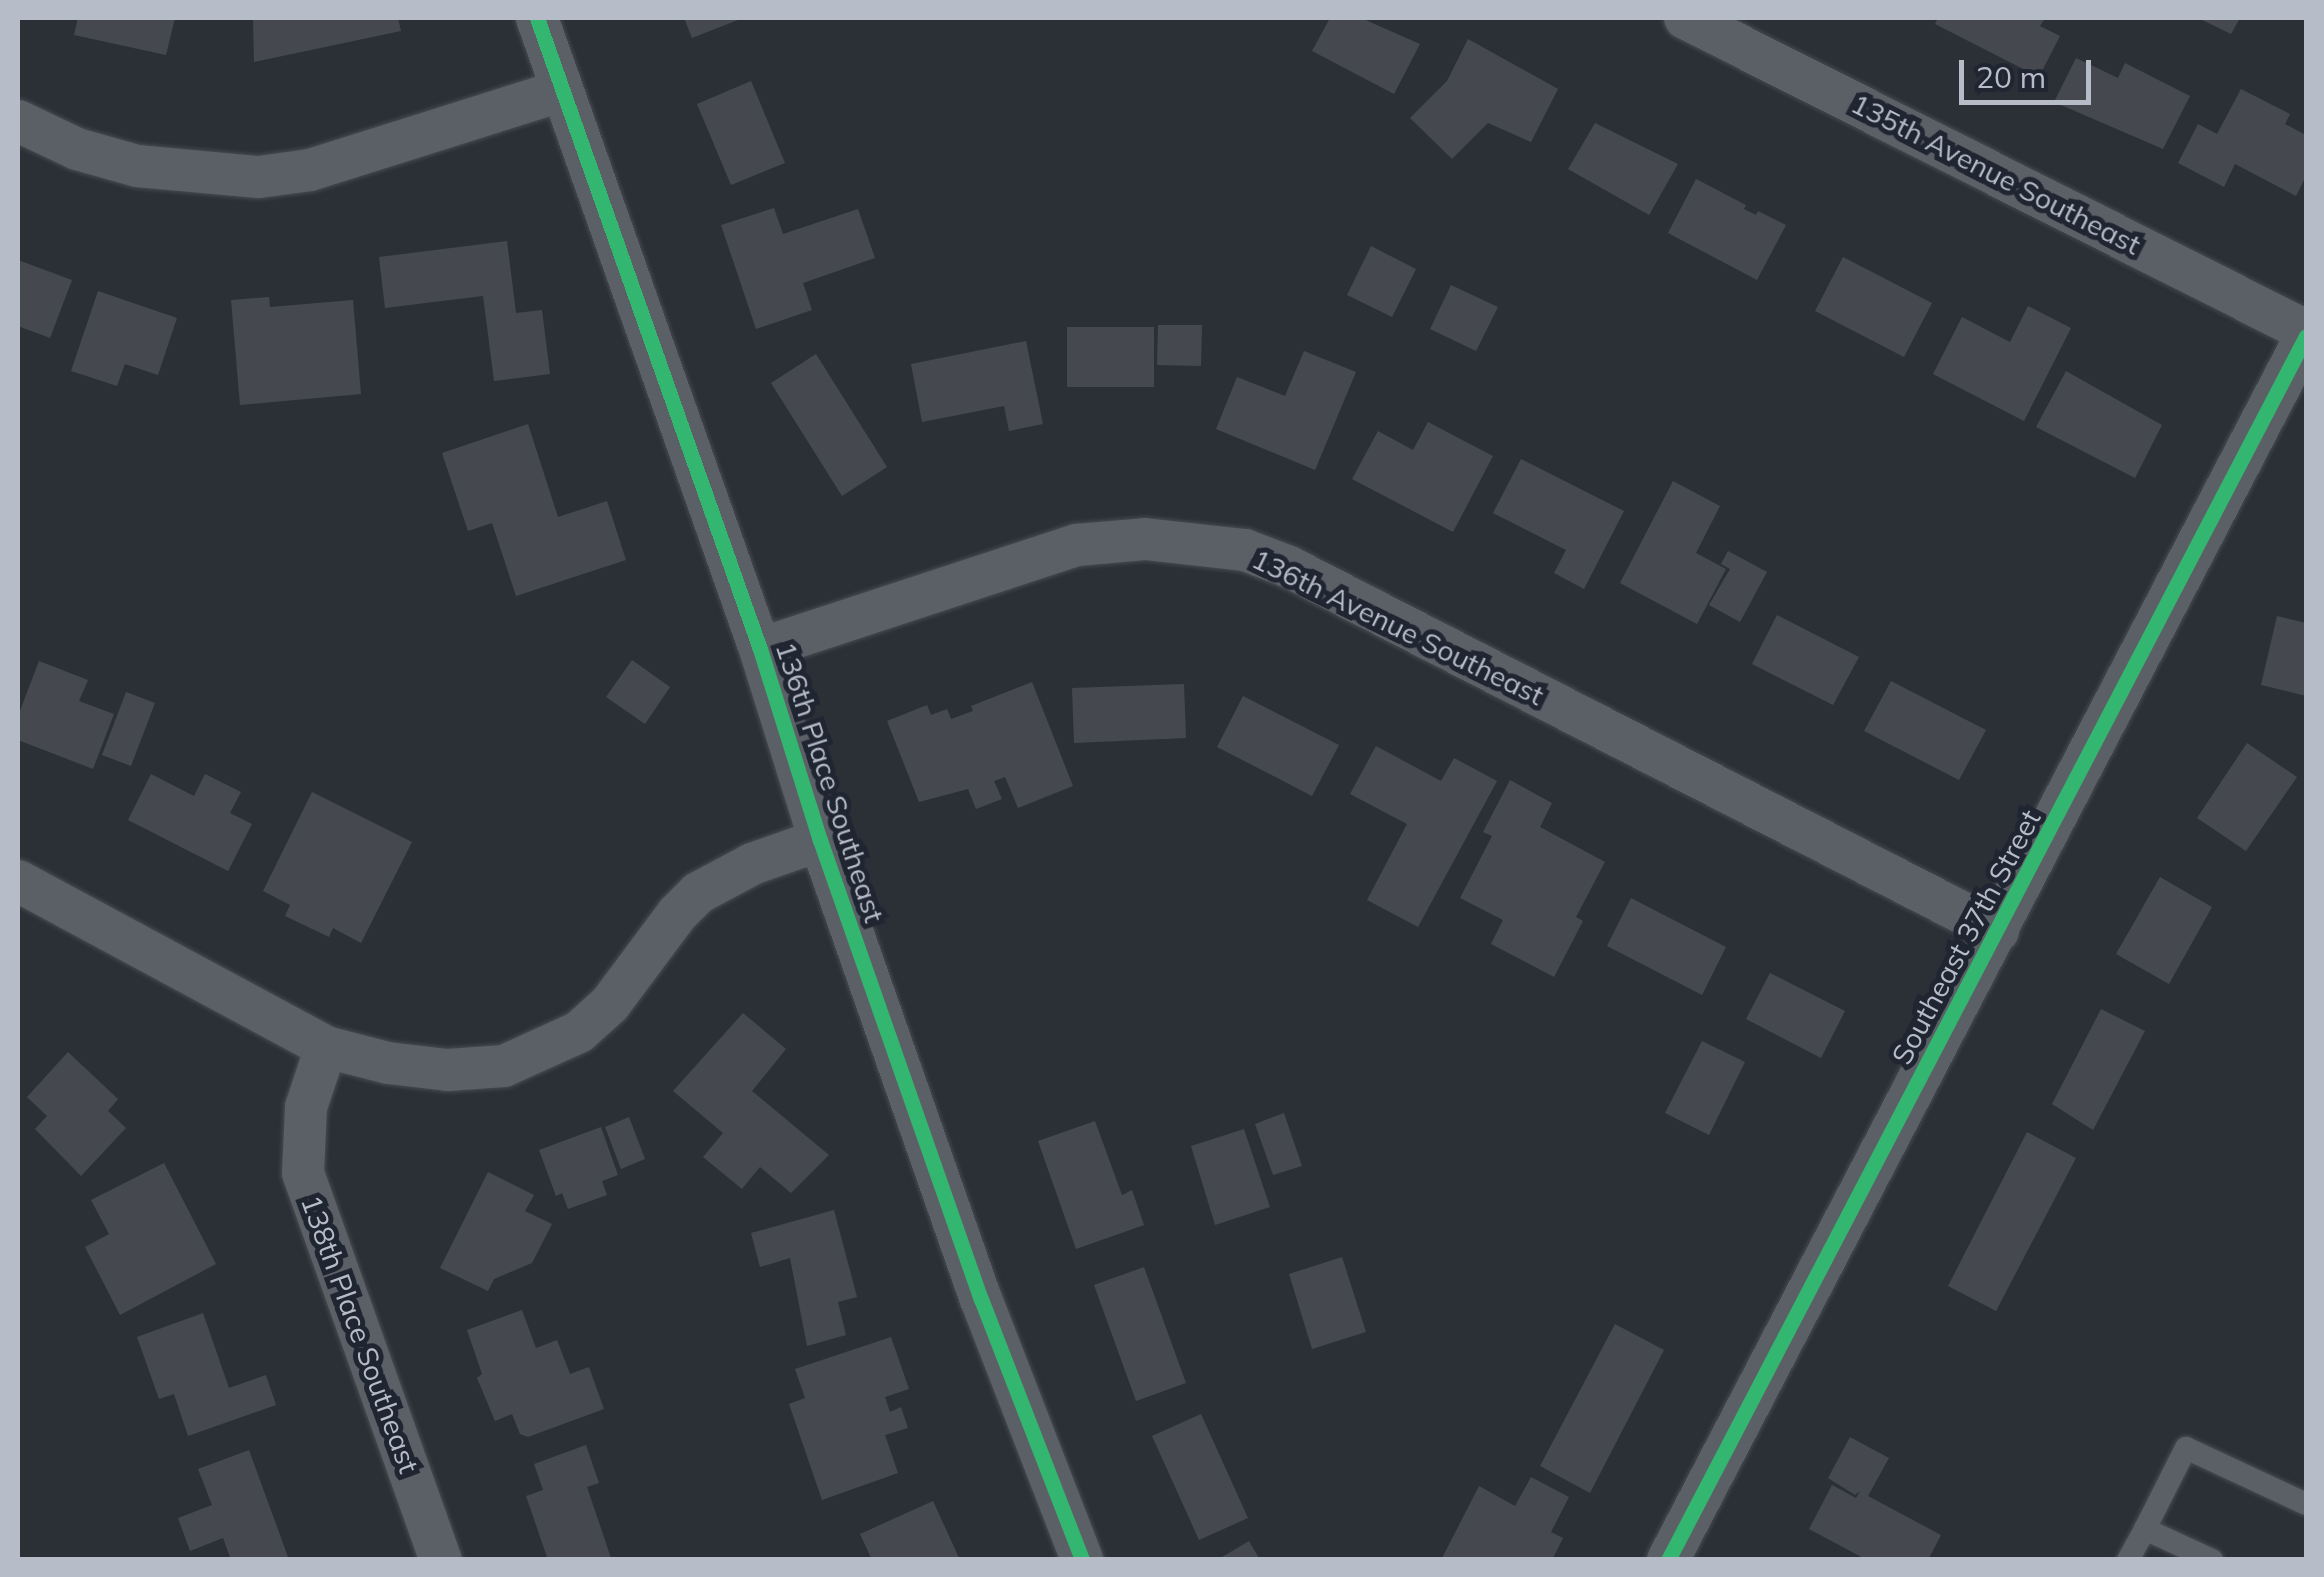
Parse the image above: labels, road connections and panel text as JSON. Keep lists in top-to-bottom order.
{
  "streets": {
    "street": [
      "135th Avenue Southeast",
      "136th Avenue Southeast",
      "136th Place Southeast",
      "Southeast 37th Street",
      "138th Place Southeast"
    ]
  },
  "crossings": [
    ["135th Avenue Southeast", "Southeast 37th Street"],
    ["136th Avenue Southeast", "136th Place Southeast"],
    ["136th Avenue Southeast", "Southeast 37th Street"]
  ],
  "scale_bar": "20 m"
}
